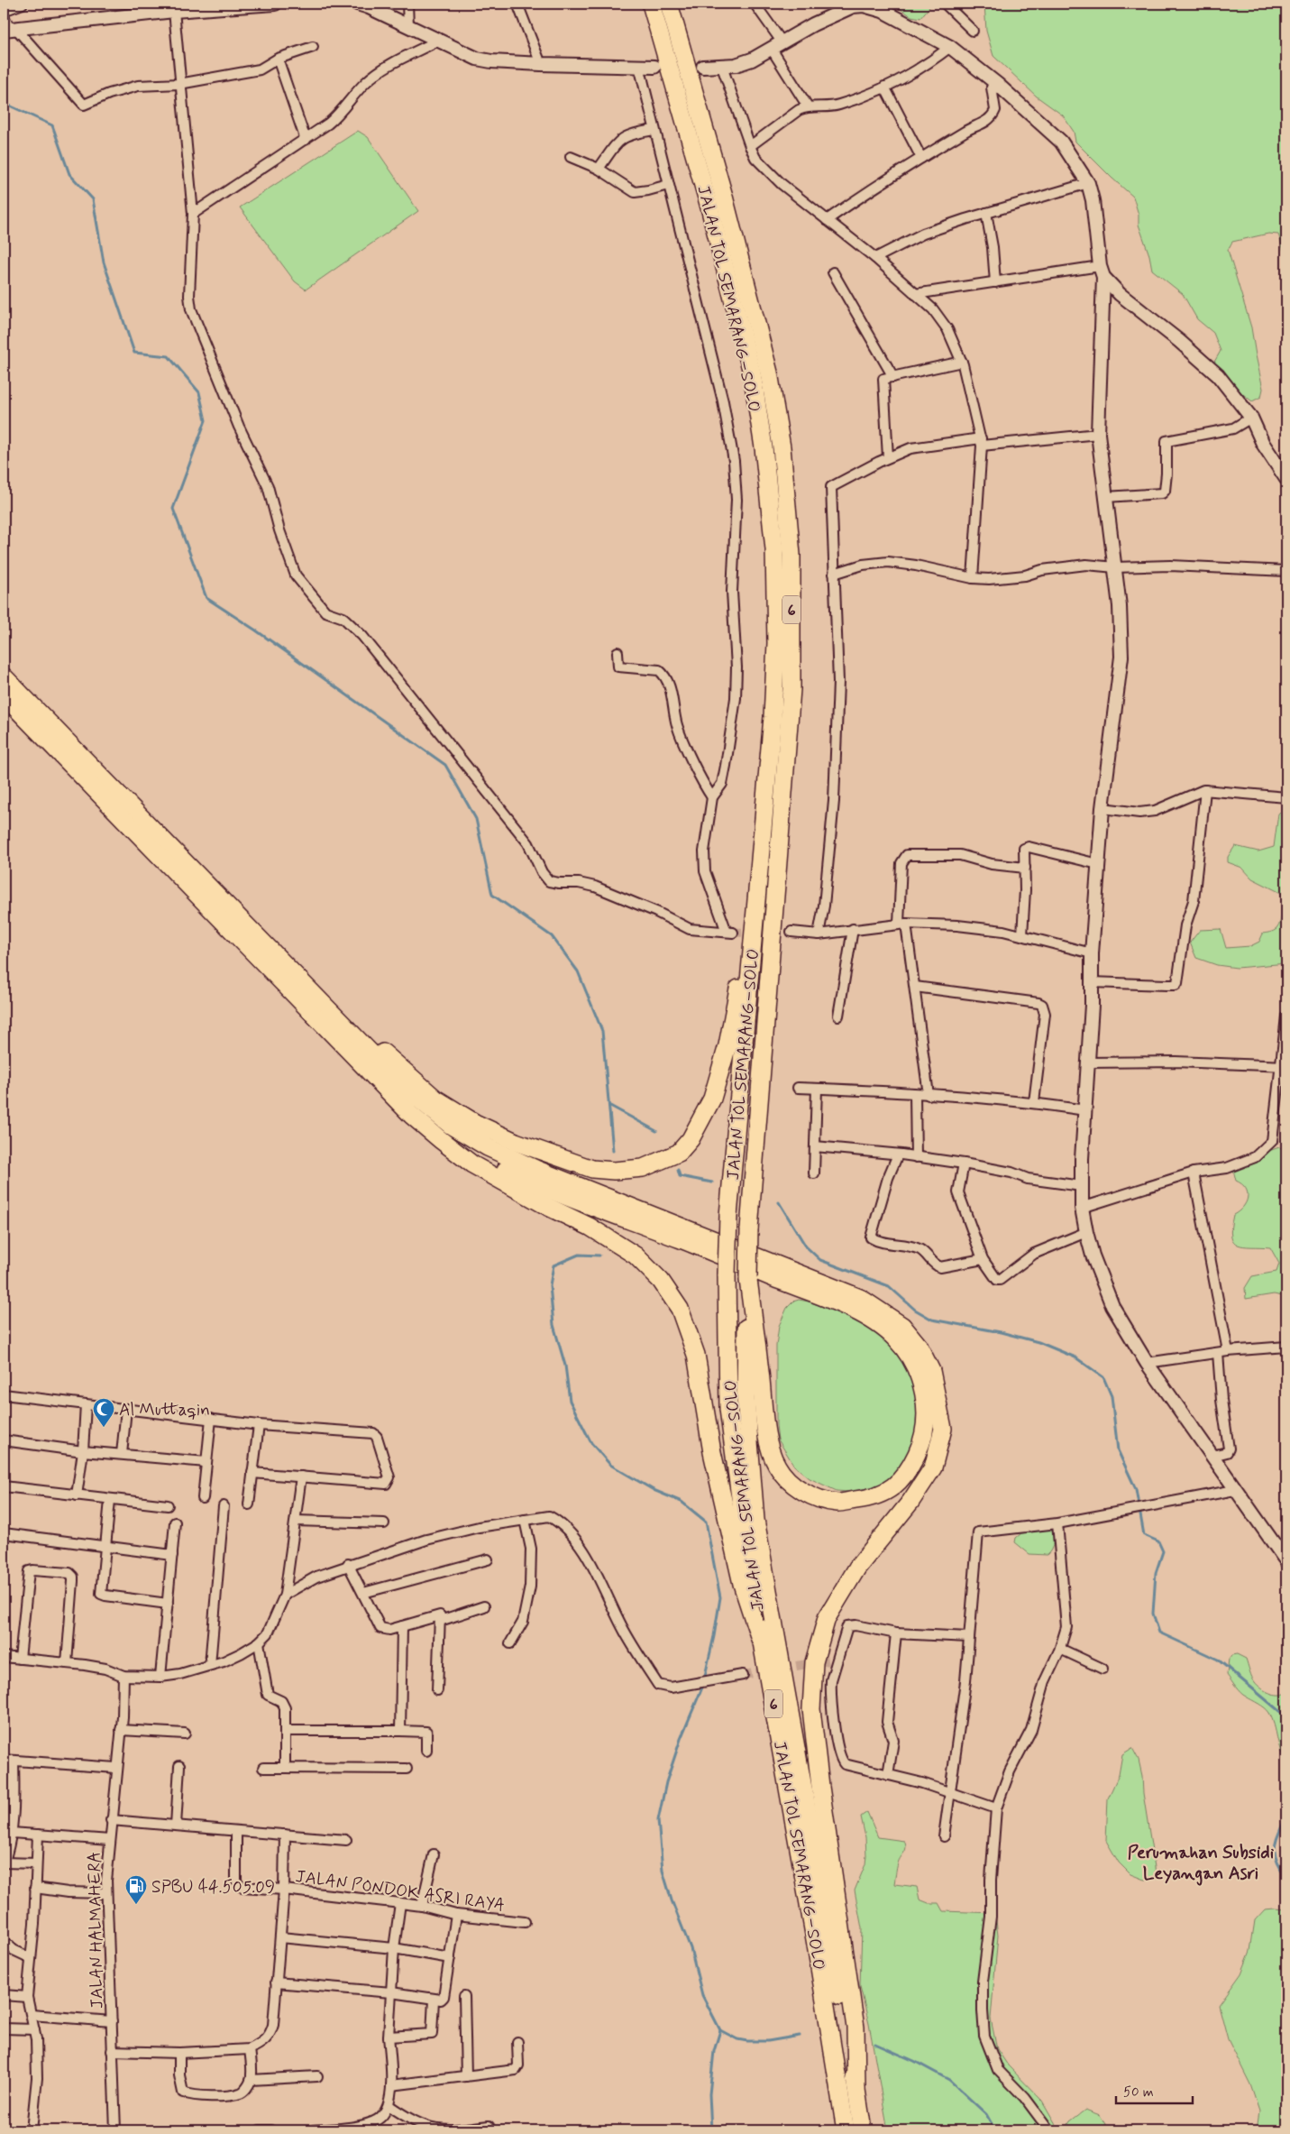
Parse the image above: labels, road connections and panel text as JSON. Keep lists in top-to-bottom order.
{
  "streets": {
    "highway": ["JALAN TOL SEMARANG–SOLO", "6"],
    "street": ["JALAN PONDOK ASRI RAYA", "JALAN HALMAHERA"]
  },
  "districts": ["Perumahan Subsidi Leyangan Asri"],
  "places": {
    "mosque": ["Al Muttaqin"],
    "fuel station": ["SPBU 44.505.09"]
  },
  "scale_bar": "50 m"
}
